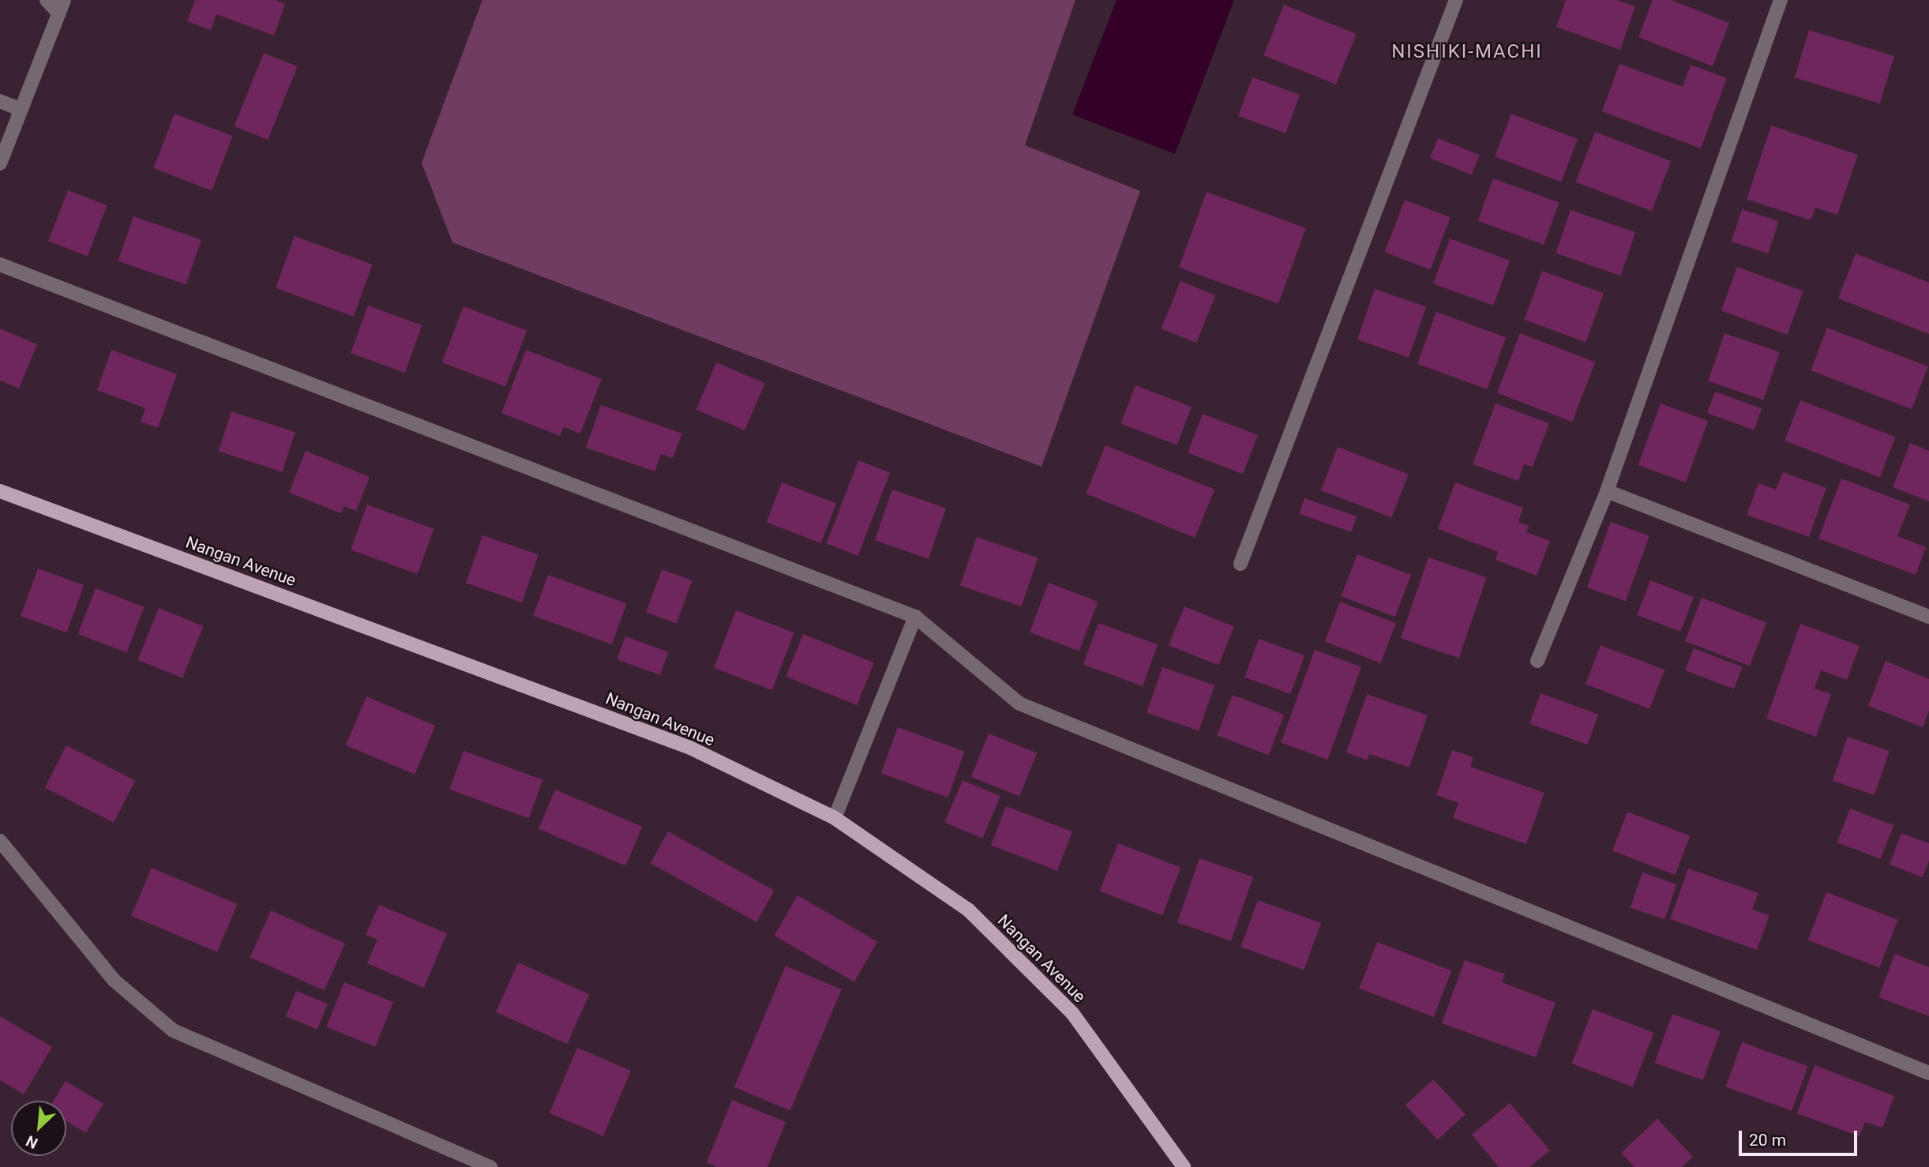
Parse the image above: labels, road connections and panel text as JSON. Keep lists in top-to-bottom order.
{
  "streets": {
    "main road": ["Nangan Avenue"]
  },
  "districts": ["NISHIKI-MACHI"],
  "scale_bar": "20 m",
  "north": "bottom left"
}
